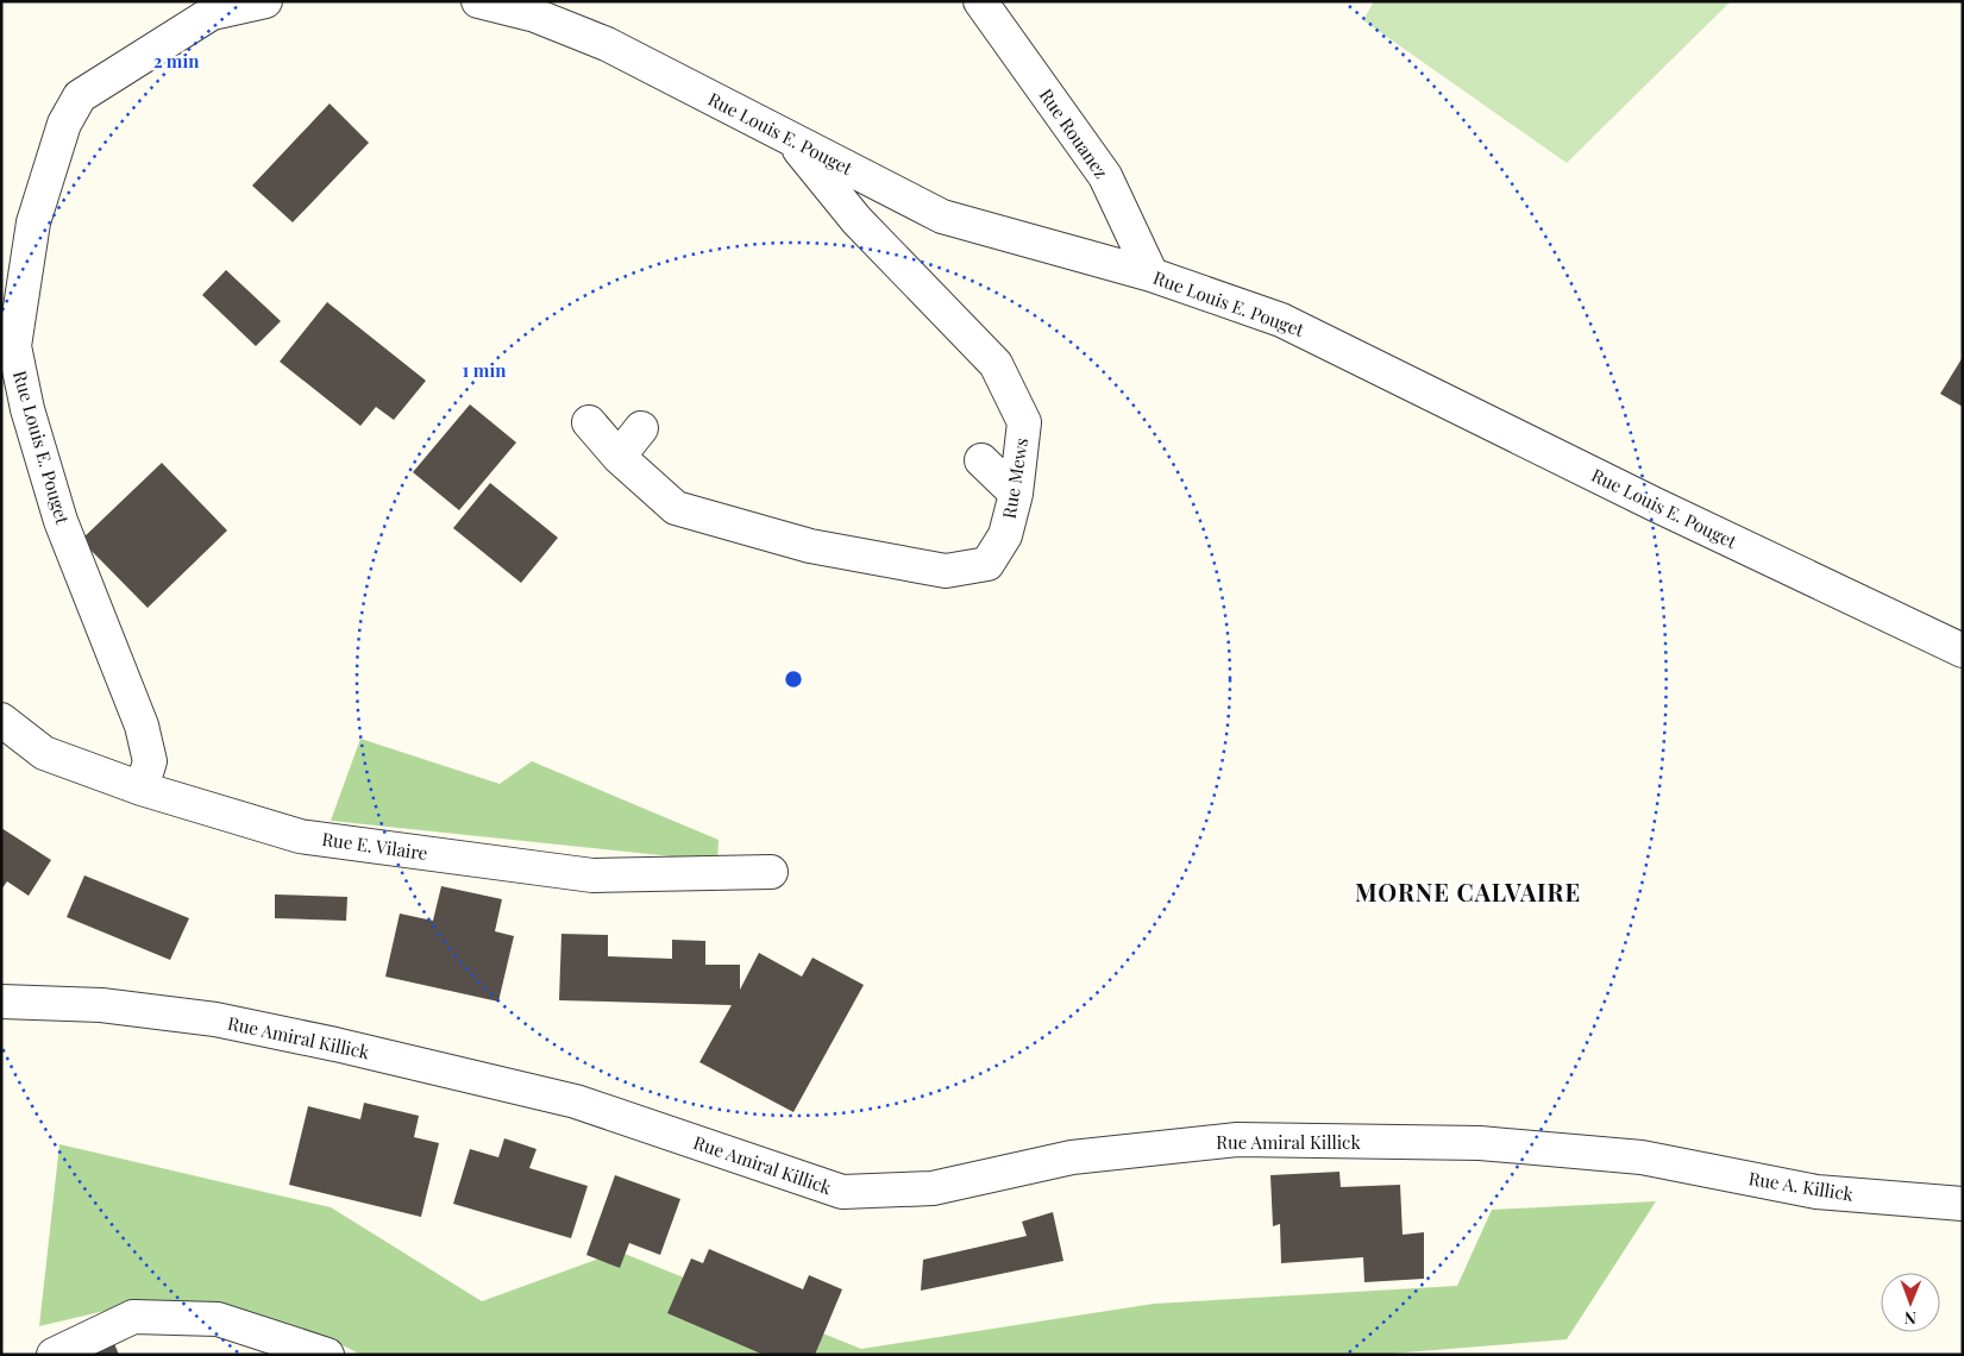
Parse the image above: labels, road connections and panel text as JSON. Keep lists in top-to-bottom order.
{
  "streets": {
    "street": [
      "Rue Louis E. Pouget",
      "Rue Rouanez",
      "Rue Mews",
      "Rue E. Vilaire",
      "Rue Amiral Killick",
      "Rue A. Killick"
    ]
  },
  "crossings": [
    ["Rue Louis E. Pouget", "Rue Rouanez"],
    ["Rue Louis E. Pouget", "Rue Mews"],
    ["Rue Louis E. Pouget", "Rue E. Vilaire"],
    ["Rue Amiral Killick", "Rue A. Killick"]
  ],
  "districts": ["MORNE CALVAIRE"],
  "north": "bottom",
  "rings": ["2 min", "1 min"]
}
